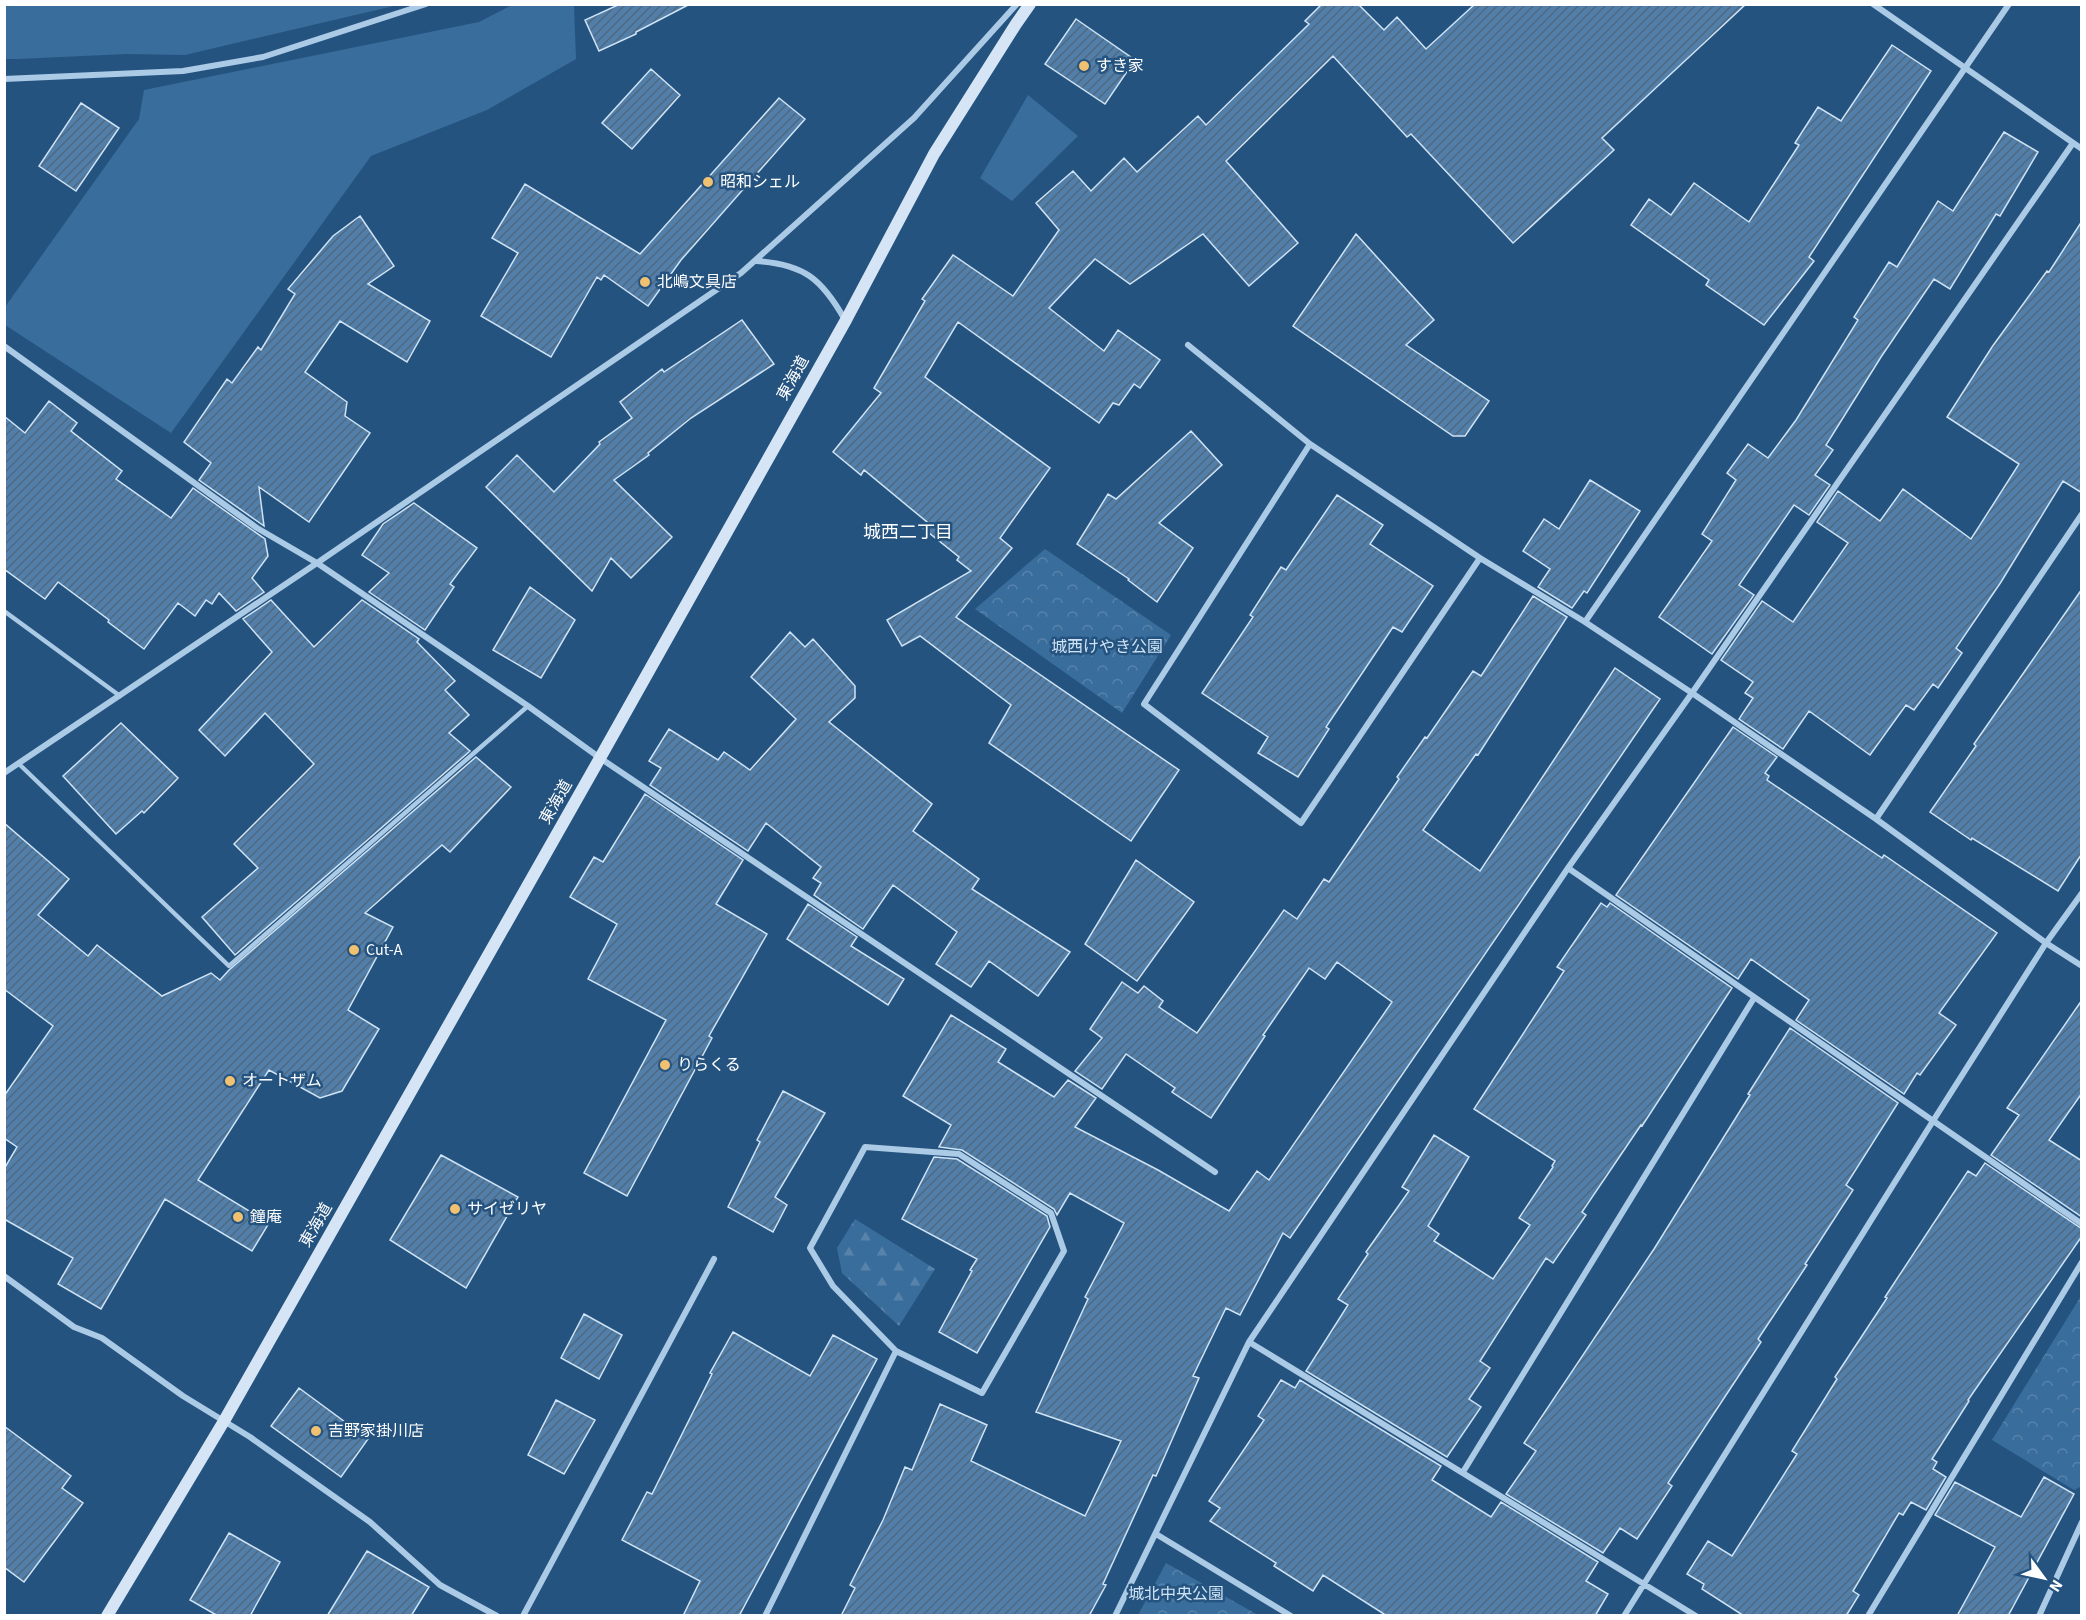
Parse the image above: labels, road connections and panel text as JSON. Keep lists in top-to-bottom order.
{
  "streets": {
    "main road": ["東海道"]
  },
  "districts": ["城西二丁目"],
  "parks": ["城西けやき公園", "城北中央公園"],
  "places": [
    "すき家",
    "昭和シェル",
    "北嶋文具店",
    "Cut-A",
    "りらくる",
    "オートザム",
    "サイゼリヤ",
    "鐘庵",
    "吉野家掛川店"
  ],
  "north": "bottom right"
}
